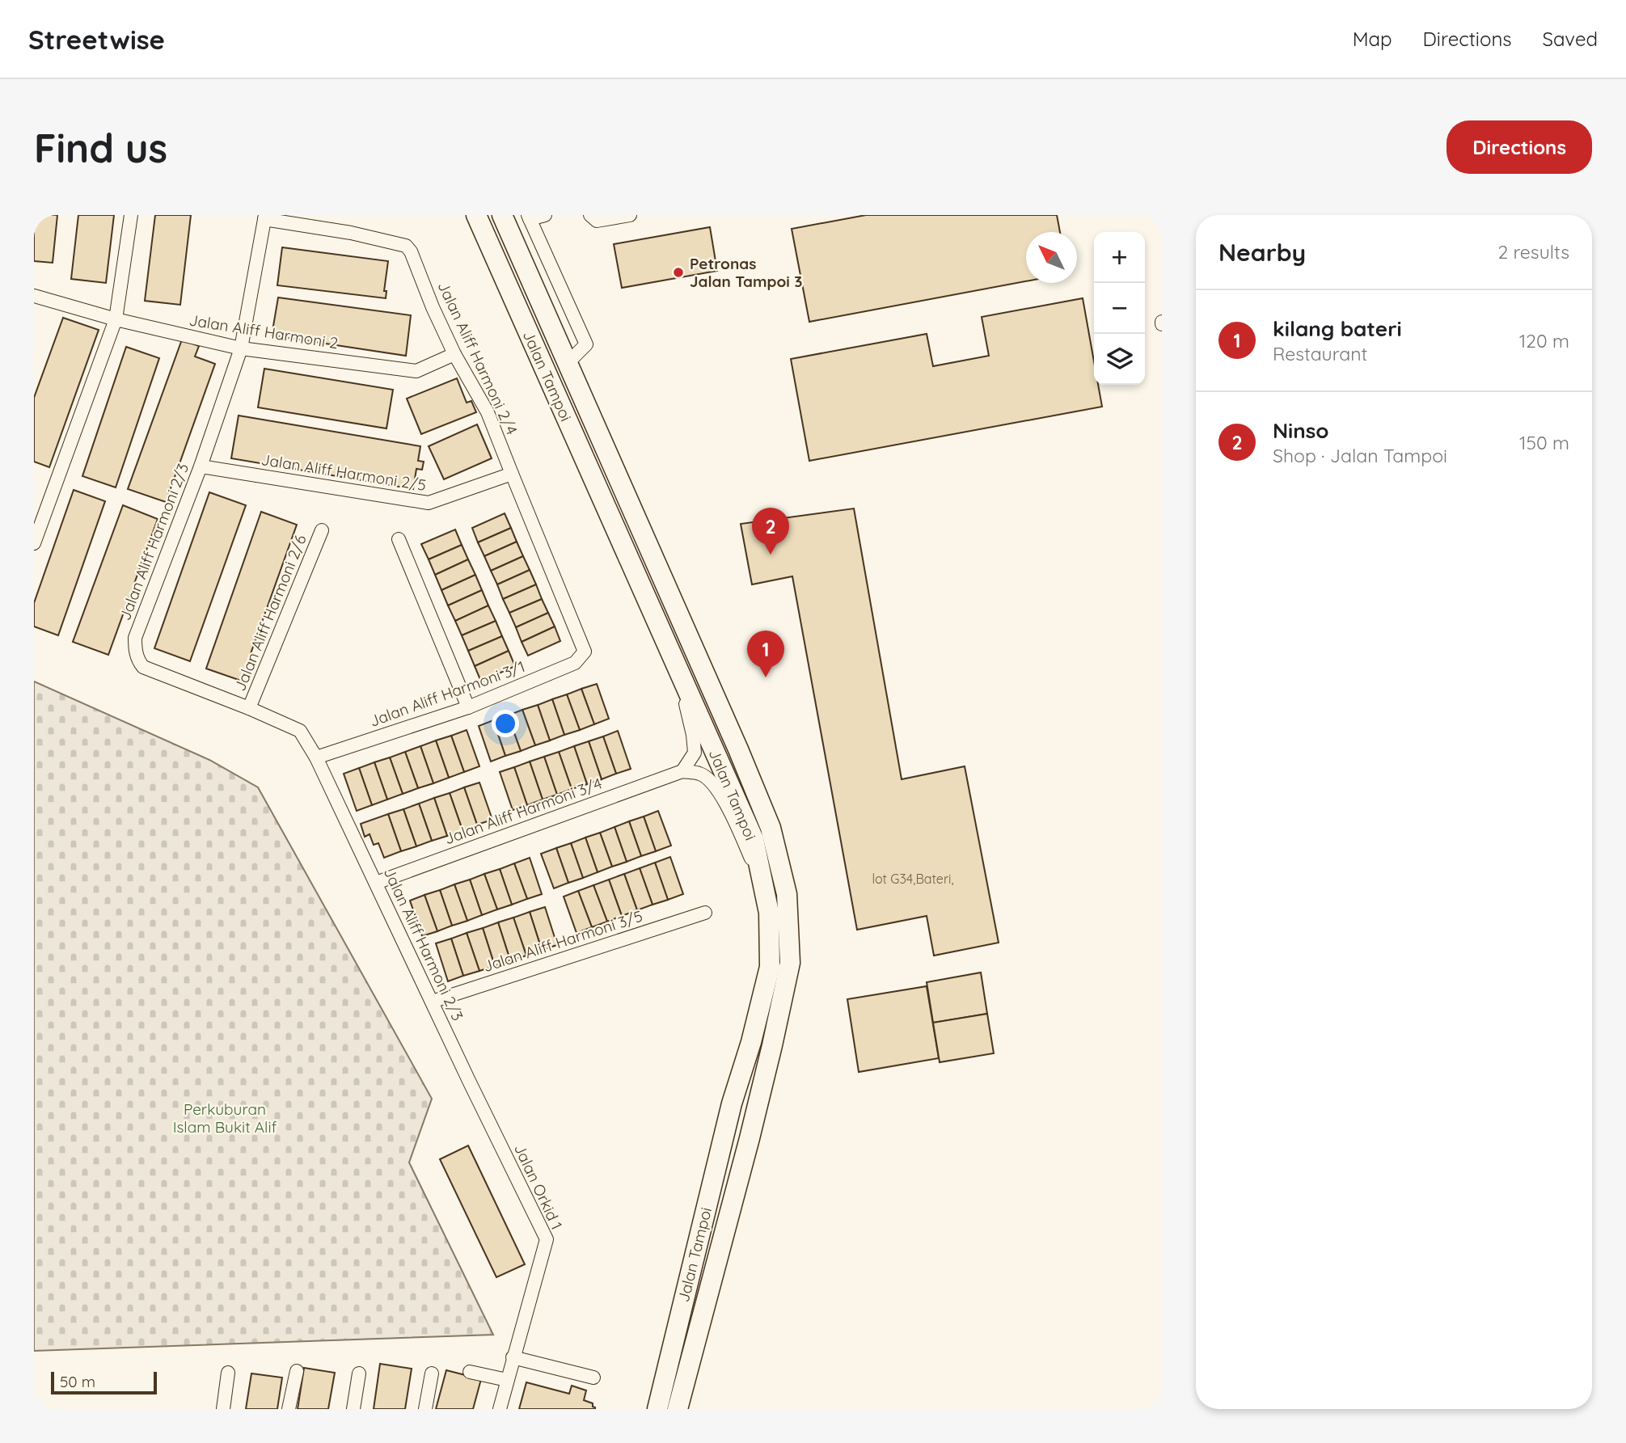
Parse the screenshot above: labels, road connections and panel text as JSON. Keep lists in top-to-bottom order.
{
  "streets": {
    "main road": ["Jalan Tampoi"],
    "street": [
      "Jalan Aliff Harmoni 2",
      "Jalan Aliff Harmoni 2/4",
      "Jalan Aliff Harmoni 2/5",
      "Jalan Aliff Harmoni 2/3",
      "Jalan Aliff Harmoni 2/6",
      "Jalan Aliff Harmoni 3/1",
      "Jalan Aliff Harmoni 3/4",
      "Jalan Aliff Harmoni 3/5",
      "Jalan Orkid 1"
    ]
  },
  "crossings": [
    ["Jalan Aliff Harmoni 2", "Jalan Aliff Harmoni 2/4"],
    ["Jalan Aliff Harmoni 2", "Jalan Aliff Harmoni 2/3"],
    ["Jalan Aliff Harmoni 2/4", "Jalan Aliff Harmoni 2/5"],
    ["Jalan Aliff Harmoni 2/4", "Jalan Aliff Harmoni 2/3"],
    ["Jalan Aliff Harmoni 2/4", "Jalan Aliff Harmoni 3/1"],
    ["Jalan Aliff Harmoni 2/5", "Jalan Aliff Harmoni 2/3"],
    ["Jalan Aliff Harmoni 2/3", "Jalan Aliff Harmoni 2/6"],
    ["Jalan Aliff Harmoni 2/3", "Jalan Aliff Harmoni 3/1"],
    ["Jalan Aliff Harmoni 2/3", "Jalan Aliff Harmoni 3/4"],
    ["Jalan Aliff Harmoni 2/3", "Jalan Aliff Harmoni 3/5"],
    ["Jalan Aliff Harmoni 2/3", "Jalan Orkid 1"]
  ],
  "parks": ["Perkuburan Islam Bukit Alif"],
  "places": ["Petronas Jalan Tampoi 3"],
  "house_numbers": ["lot G34,Bateri,"],
  "scale_bar": "50 m",
  "north": "top left",
  "page": {
    "header": "Streetwise",
    "nav": ["Map", "Directions", "Saved"],
    "buttons": "Directions",
    "title": "Find us",
    "heading": ["Nearby", "2 results"],
    "map_buttons": ["+", "−"],
    "list": [
      {
        "mark": "1",
        "name": "kilang bateri",
        "note": "Restaurant",
        "value": "120 m"
      },
      {
        "mark": "2",
        "name": "Ninso",
        "note": "Shop · Jalan Tampoi",
        "value": "150 m"
      }
    ],
    "pins": ["2", "1"],
    "scale": "50 m"
  }
}
